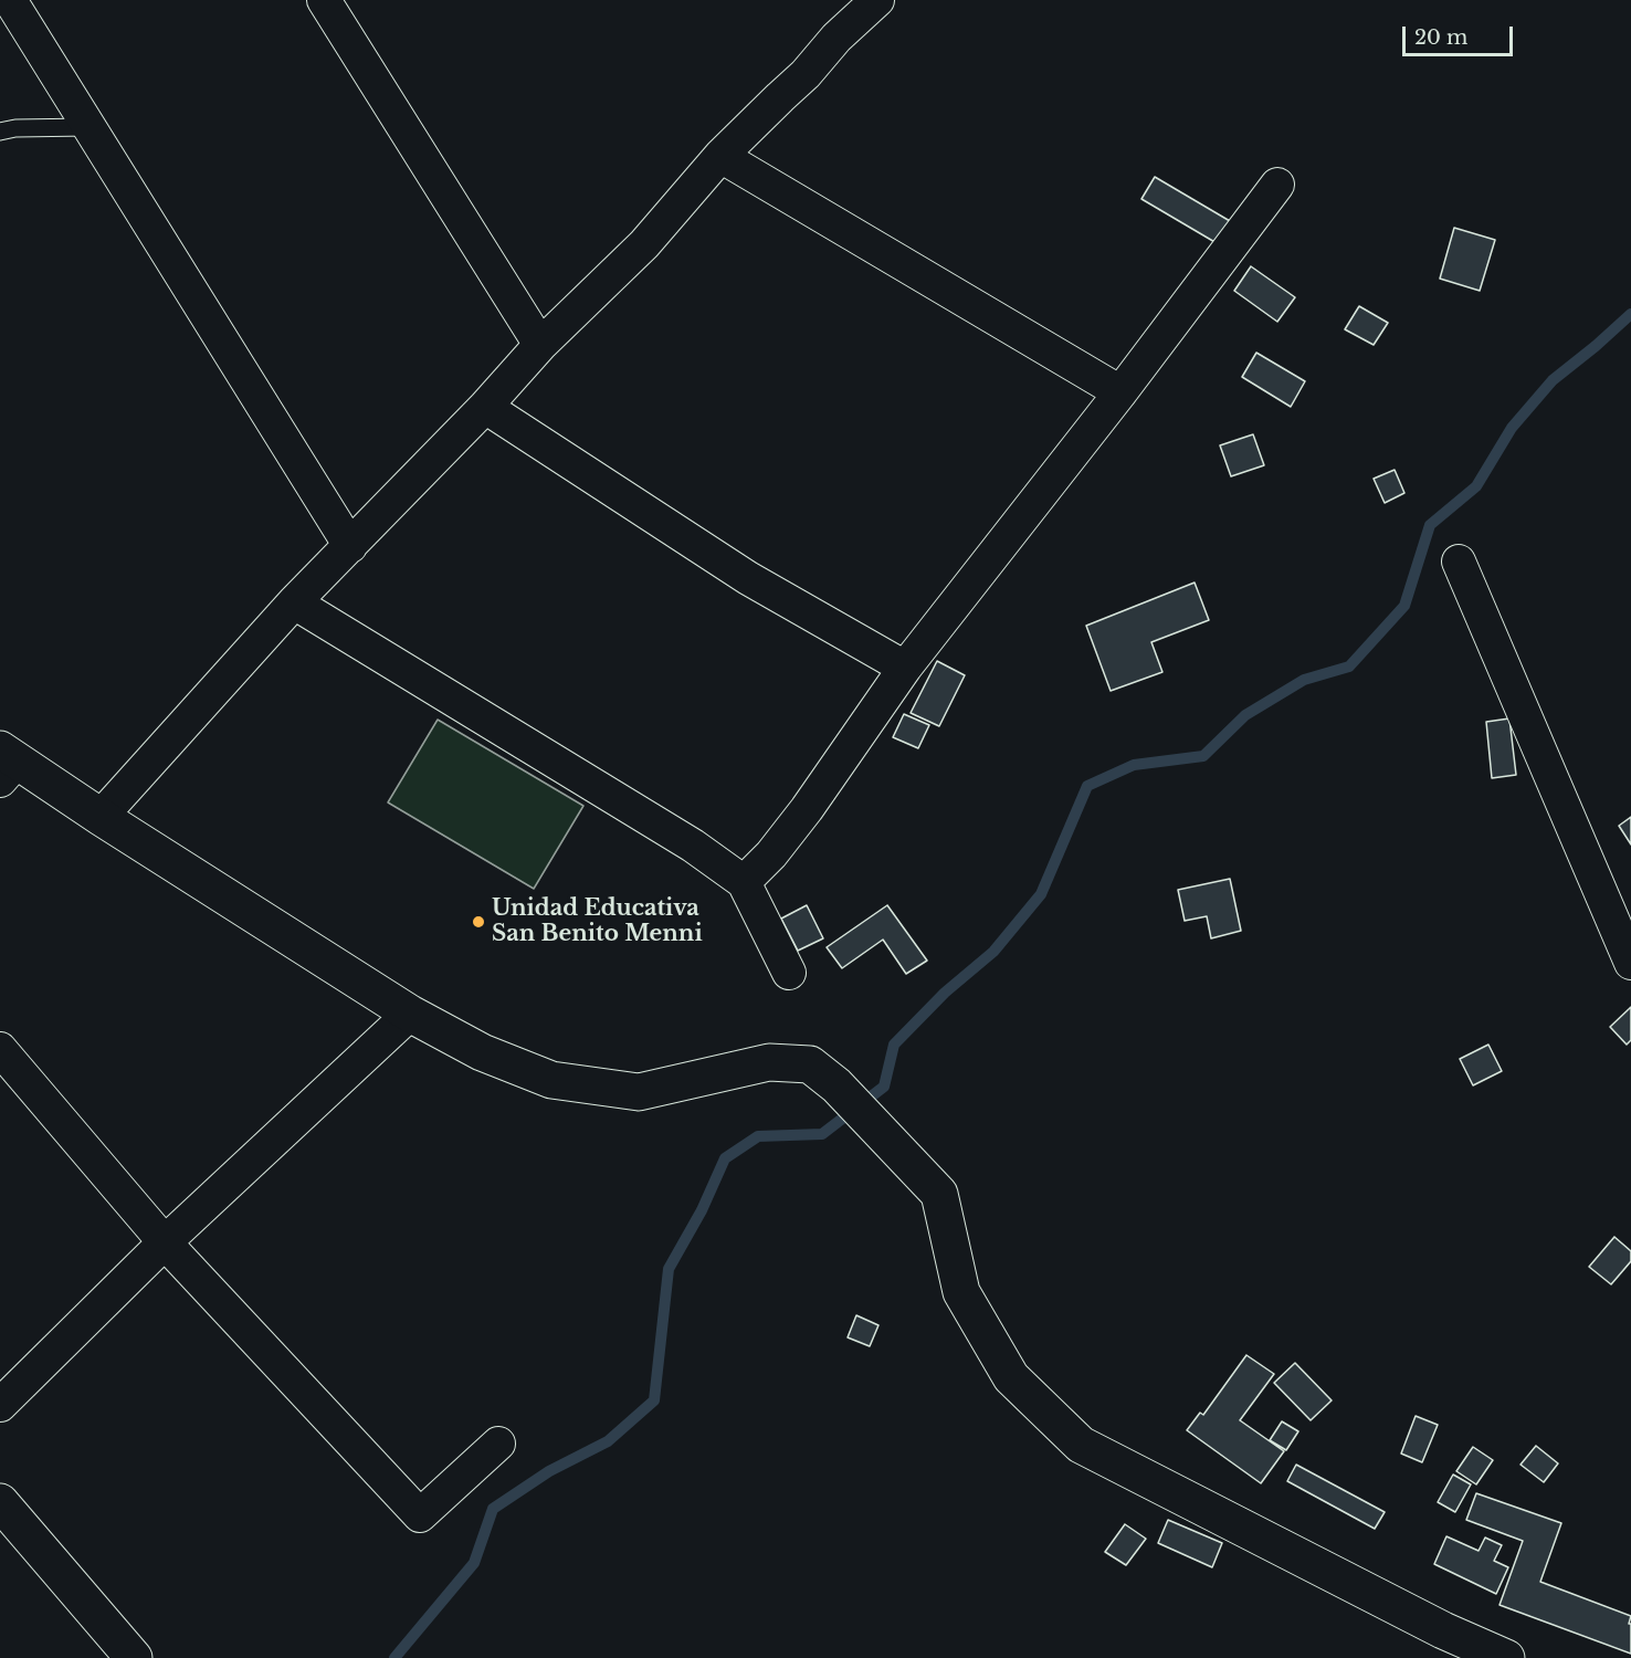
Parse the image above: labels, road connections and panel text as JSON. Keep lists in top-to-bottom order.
{
  "places": ["Unidad Educativa San Benito Menni"],
  "scale_bar": "20 m"
}
